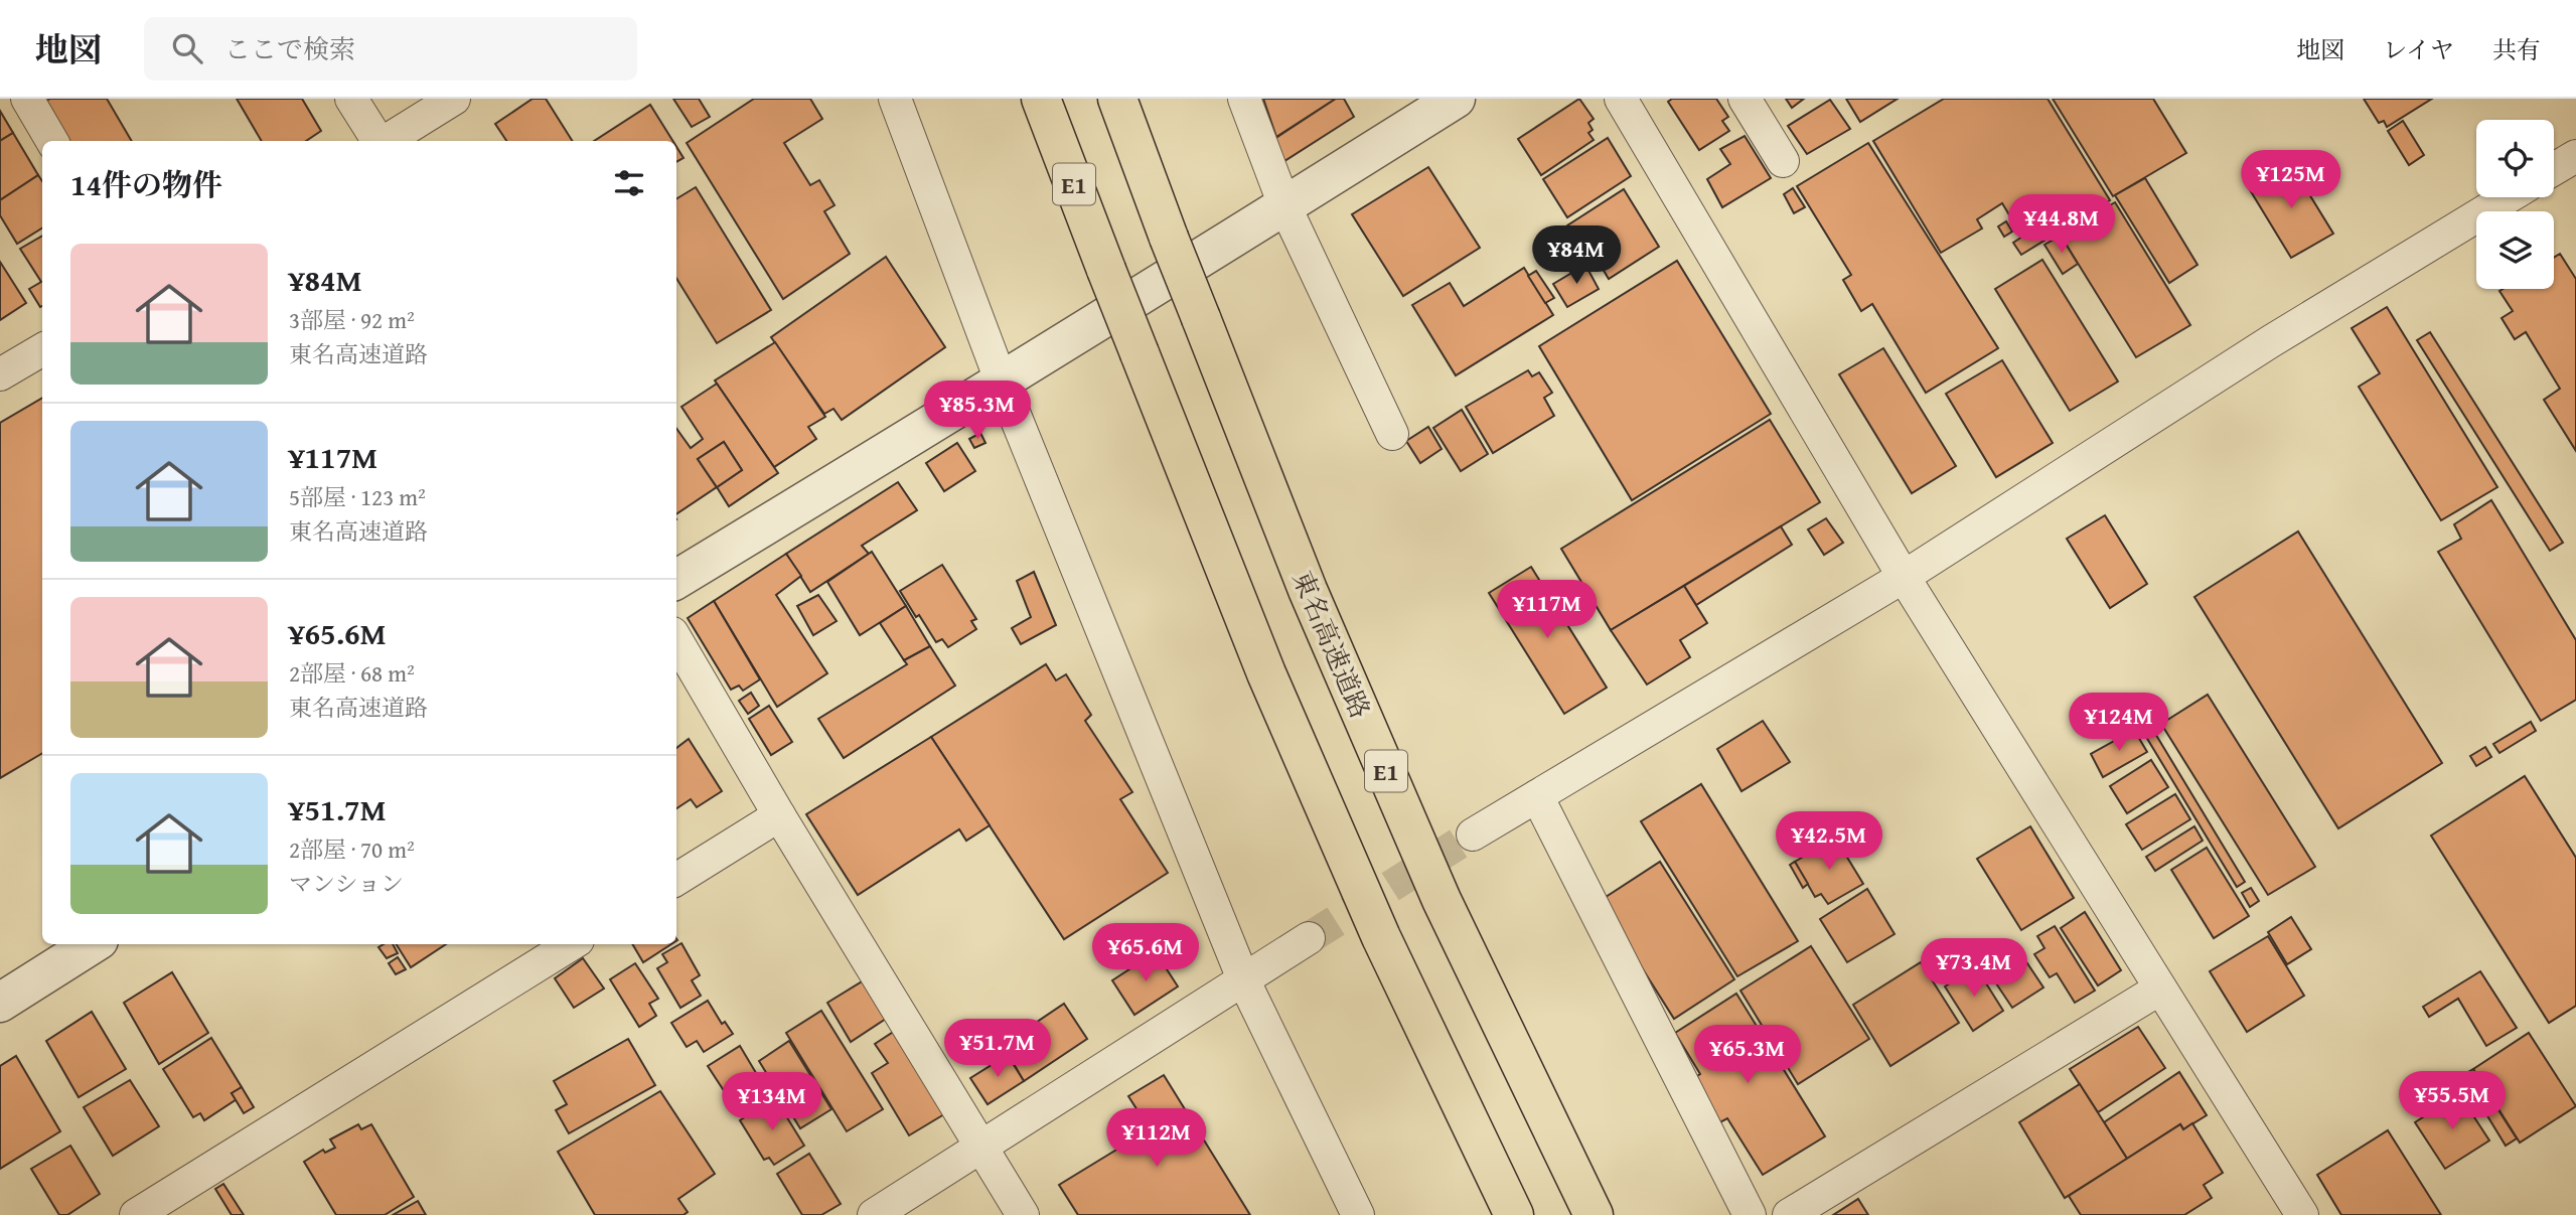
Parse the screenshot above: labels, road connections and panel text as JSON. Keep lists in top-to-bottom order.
{
  "streets": {
    "highway": ["E1", "東名高速道路"]
  },
  "page": {
    "header": "地図",
    "search": "ここで検索",
    "nav": ["地図", "レイヤ", "共有"],
    "heading": "14件の物件",
    "price": [
      "¥125M",
      "¥44.8M",
      "¥84M",
      "¥85.3M",
      "¥117M",
      "¥124M",
      "¥42.5M",
      "¥65.6M",
      "¥73.4M",
      "¥51.7M",
      "¥65.3M",
      "¥55.5M",
      "¥134M",
      "¥112M"
    ],
    "list": [
      {
        "name": "¥84M",
        "note": "3部屋 · 92 m² · 東名高速道路"
      },
      {
        "name": "¥117M",
        "note": "5部屋 · 123 m² · 東名高速道路"
      },
      {
        "name": "¥65.6M",
        "note": "2部屋 · 68 m² · 東名高速道路"
      },
      {
        "name": "¥51.7M",
        "note": "2部屋 · 70 m² · マンション"
      }
    ]
  }
}
